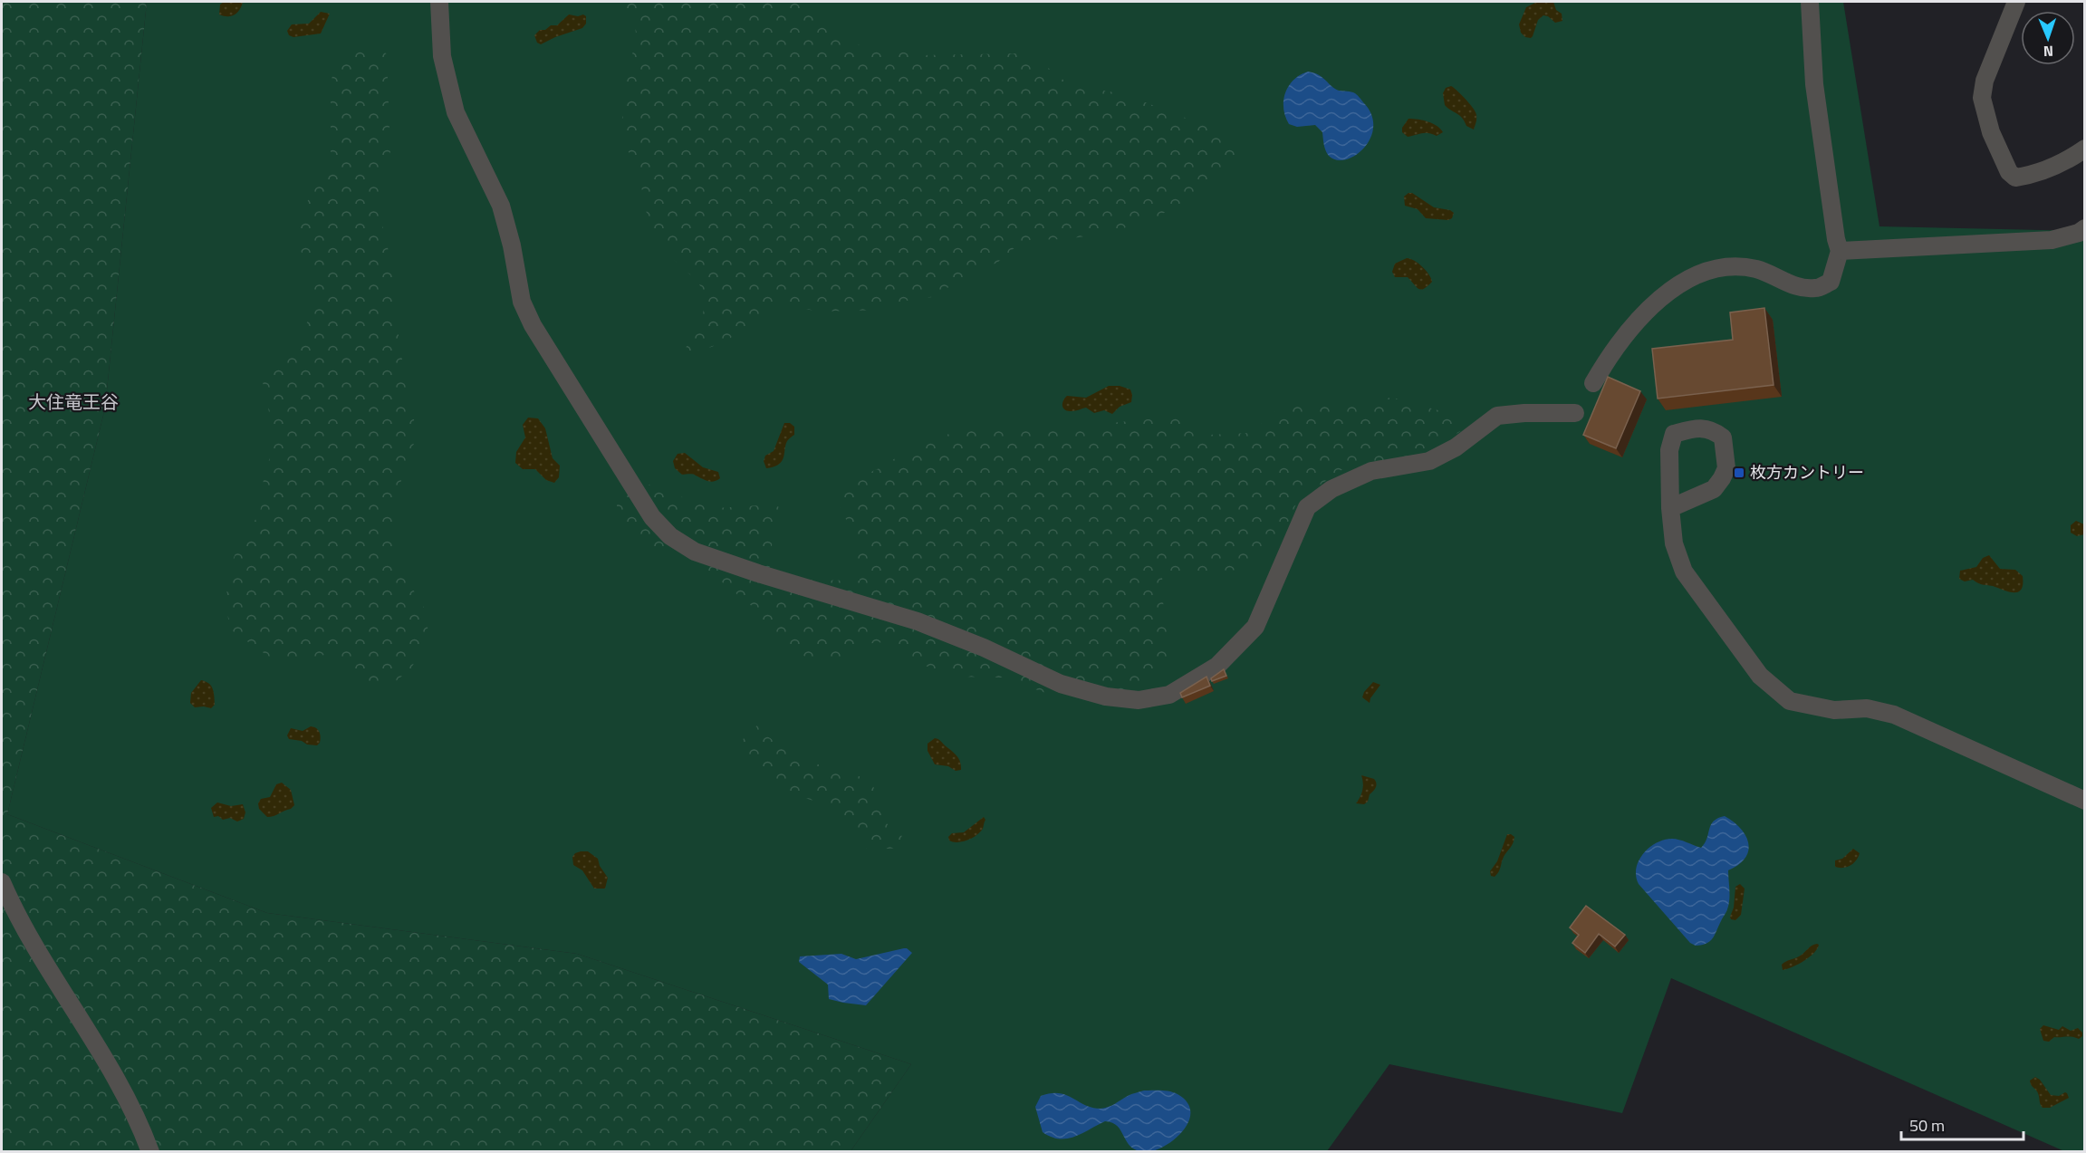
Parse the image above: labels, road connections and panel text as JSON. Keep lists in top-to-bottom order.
{
  "districts": ["大住竜王谷"],
  "places": {
    "transit": ["枚方カントリー"]
  },
  "scale_bar": "50 m",
  "north": "bottom"
}
